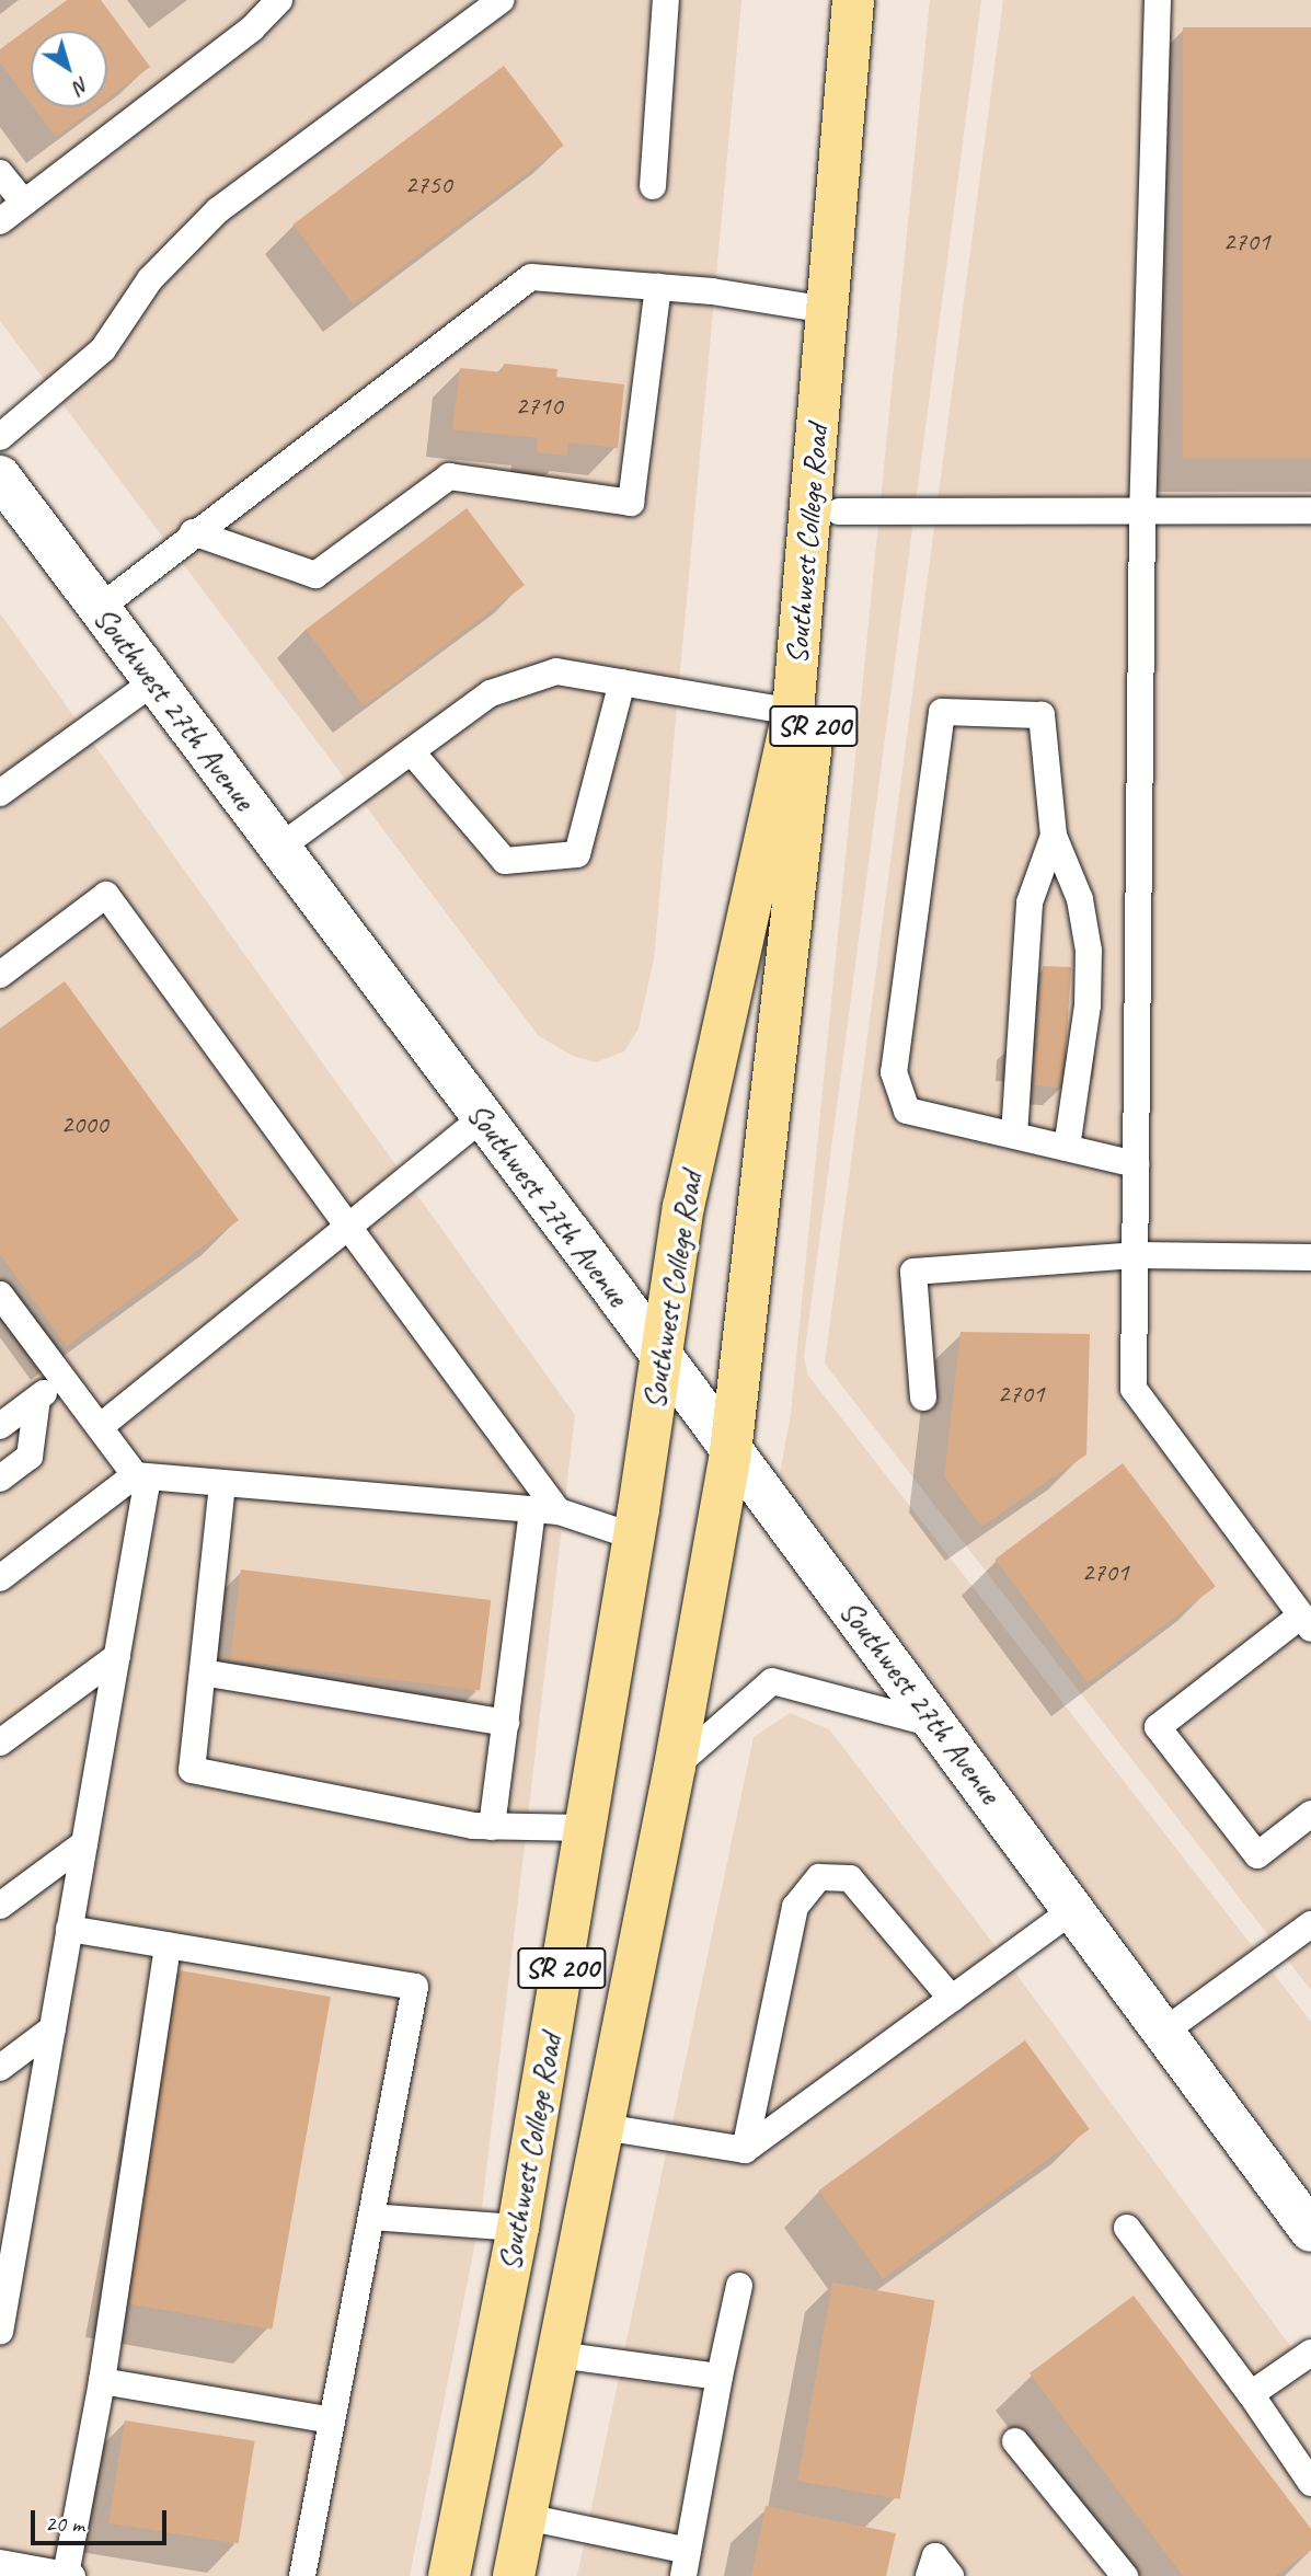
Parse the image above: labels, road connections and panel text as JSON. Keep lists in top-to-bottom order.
{
  "streets": {
    "main road": ["Southwest College Road", "Southwest 27th Avenue", "SR 200"]
  },
  "crossings": [
    ["Southwest College Road", "Southwest 27th Avenue"]
  ],
  "house_numbers": [
    "2750",
    "2701",
    "2710",
    "2000",
    "2701",
    "2701"
  ],
  "scale_bar": "20 m",
  "north": "bottom right"
}
